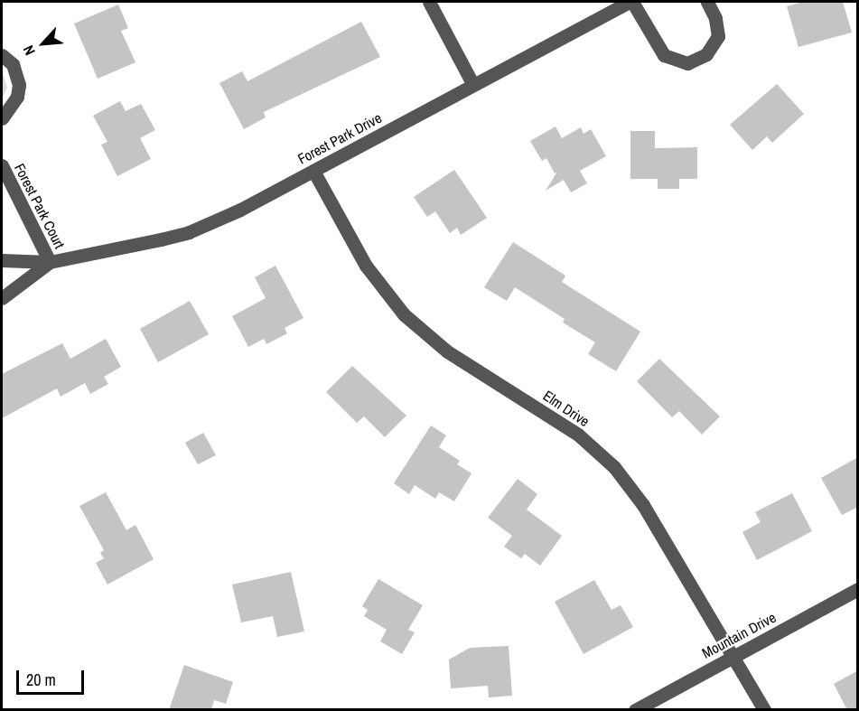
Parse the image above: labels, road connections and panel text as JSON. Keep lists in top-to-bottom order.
{
  "streets": {
    "street": [
      "Forest Park Drive",
      "Forest Park Court",
      "Elm Drive",
      "Mountain Drive"
    ]
  },
  "crossings": [
    ["Forest Park Drive", "Forest Park Court"],
    ["Forest Park Drive", "Elm Drive"],
    ["Elm Drive", "Mountain Drive"]
  ],
  "scale_bar": "20 m",
  "north": "bottom left"
}
